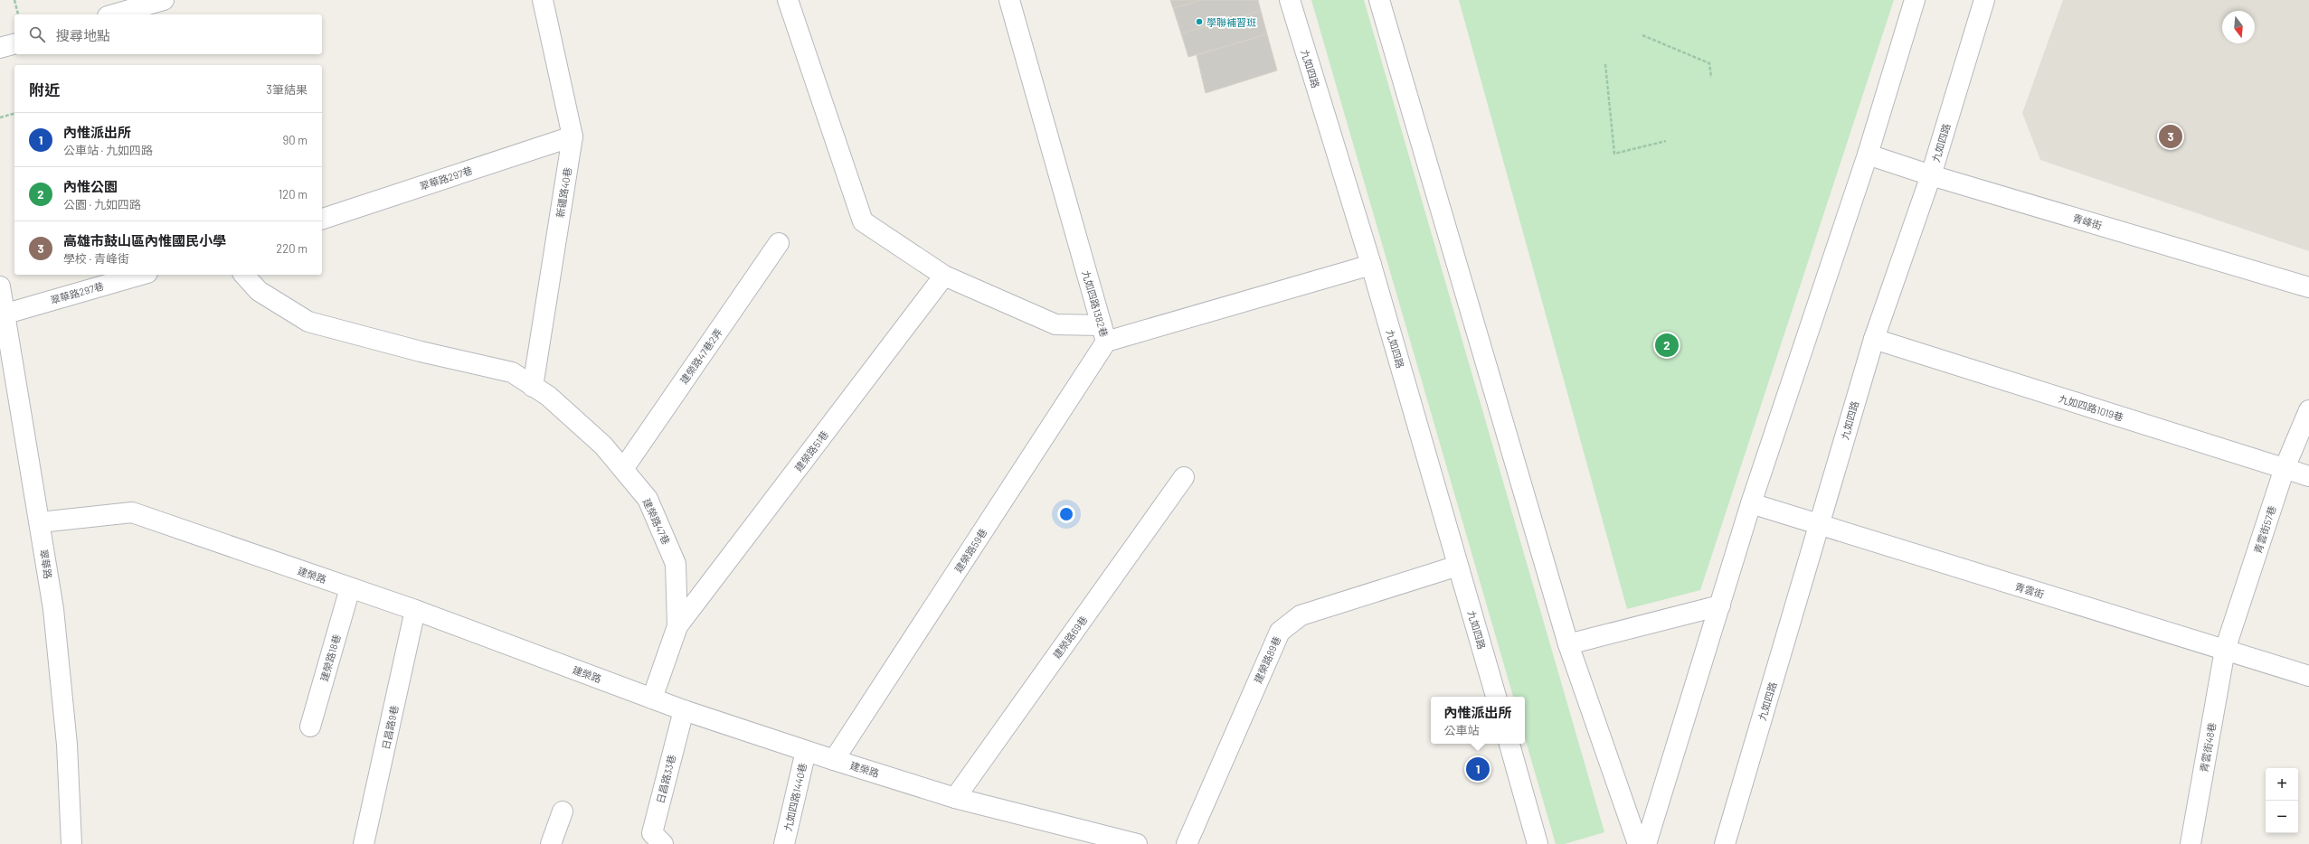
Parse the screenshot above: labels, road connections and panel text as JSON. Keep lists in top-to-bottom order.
{
  "streets": {
    "street": [
      "九如四路",
      "翠華路297巷",
      "新疆路40巷",
      "青峰街",
      "九如四路1382巷",
      "建榮路47巷2弄",
      "九如四路1019巷",
      "建榮路51巷",
      "建榮路47巷",
      "青雲街57巷",
      "建榮路59巷",
      "翠華路",
      "建榮路",
      "青雲街",
      "建榮路69巷",
      "建榮路18巷",
      "建榮路89巷",
      "日昌路9巷",
      "青雲街48巷",
      "日昌路33巷",
      "九如四路1440巷"
    ]
  },
  "crossings": [
    ["九如四路", "青峰街"],
    ["九如四路", "九如四路1382巷"],
    ["九如四路", "九如四路1019巷"],
    ["九如四路", "青雲街"],
    ["九如四路", "建榮路89巷"],
    ["翠華路297巷", "新疆路40巷"],
    ["翠華路297巷", "翠華路"],
    ["新疆路40巷", "建榮路47巷"],
    ["九如四路1382巷", "建榮路59巷"],
    ["建榮路47巷2弄", "建榮路47巷"],
    ["九如四路1019巷", "青雲街57巷"],
    ["建榮路51巷", "建榮路47巷"],
    ["建榮路47巷", "建榮路"],
    ["青雲街57巷", "青雲街"],
    ["青雲街57巷", "青雲街48巷"],
    ["建榮路59巷", "建榮路"],
    ["翠華路", "建榮路"],
    ["建榮路", "建榮路69巷"],
    ["建榮路", "建榮路18巷"],
    ["建榮路", "日昌路9巷"],
    ["建榮路", "日昌路33巷"],
    ["建榮路", "九如四路1440巷"],
    ["青雲街", "青雲街48巷"]
  ],
  "places": ["學聯補習班"],
  "north": "bottom",
  "page": {
    "search": "搜尋地點",
    "heading": ["附近", "3筆結果"],
    "list": [
      {
        "mark": "1",
        "name": "內惟派出所",
        "note": "公車站 · 九如四路",
        "value": "90 m"
      },
      {
        "mark": "2",
        "name": "內惟公園",
        "note": "公園 · 九如四路",
        "value": "120 m"
      },
      {
        "mark": "3",
        "name": "高雄市鼓山區內惟國民小學",
        "note": "學校 · 青峰街",
        "value": "220 m"
      }
    ],
    "pins": ["3", "2", "1"],
    "popup": ["內惟派出所", "公車站"],
    "map_buttons": ["+", "−"]
  }
}
